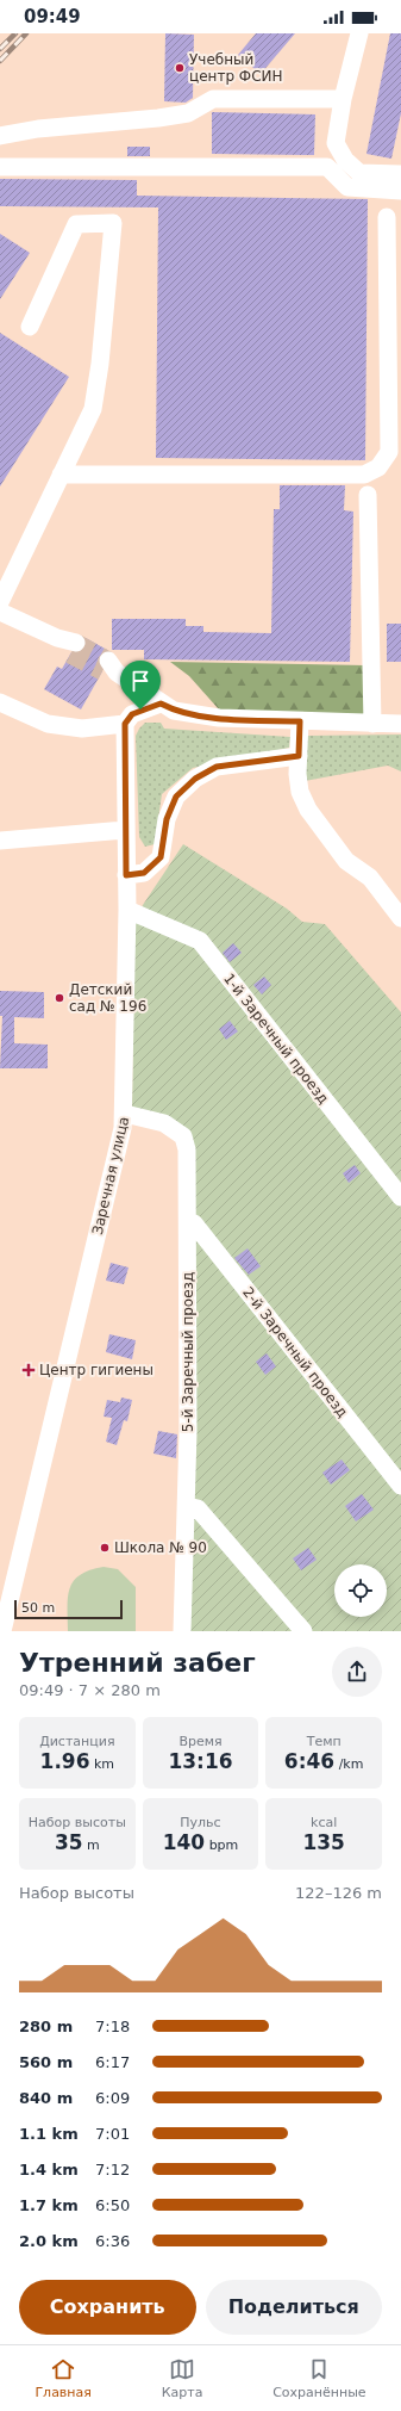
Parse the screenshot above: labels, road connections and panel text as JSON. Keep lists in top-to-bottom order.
{
  "streets": {
    "street": [
      "1-й Заречный проезд",
      "Заречная улица",
      "5-й Заречный проезд",
      "2-й Заречный проезд"
    ]
  },
  "crossings": [
    ["1-й Заречный проезд", "Заречная улица"],
    ["Заречная улица", "5-й Заречный проезд"],
    ["5-й Заречный проезд", "2-й Заречный проезд"]
  ],
  "places": {
    "other": ["Учебный центр ФСИН", "Детский сад № 196", "Школа № 90"],
    "health": ["Центр гигиены"]
  },
  "scale_bar": "50 m",
  "page": {
    "status": "09:49",
    "scale": "50 m",
    "heading": ["Утренний забег", "09:49 · 7 × 280 m"],
    "stats": [
      ["Дистанция", "1.96 km"],
      ["Время", "13:16"],
      ["Темп", "6:46 /km"],
      ["Набор высоты", "35 m"],
      ["Пульс", "140 bpm"],
      ["kcal", "135"]
    ],
    "chart": ["Набор высоты", "122–126 m"],
    "list": [
      {
        "name": "280 m",
        "note": "7:18"
      },
      {
        "name": "560 m",
        "note": "6:17"
      },
      {
        "name": "840 m",
        "note": "6:09"
      },
      {
        "name": "1.1 km",
        "note": "7:01"
      },
      {
        "name": "1.4 km",
        "note": "7:12"
      },
      {
        "name": "1.7 km",
        "note": "6:50"
      },
      {
        "name": "2.0 km",
        "note": "6:36"
      }
    ],
    "buttons": ["Сохранить", "Поделиться"],
    "tabs": ["Главная", "Карта", "Сохранённые"]
  }
}
